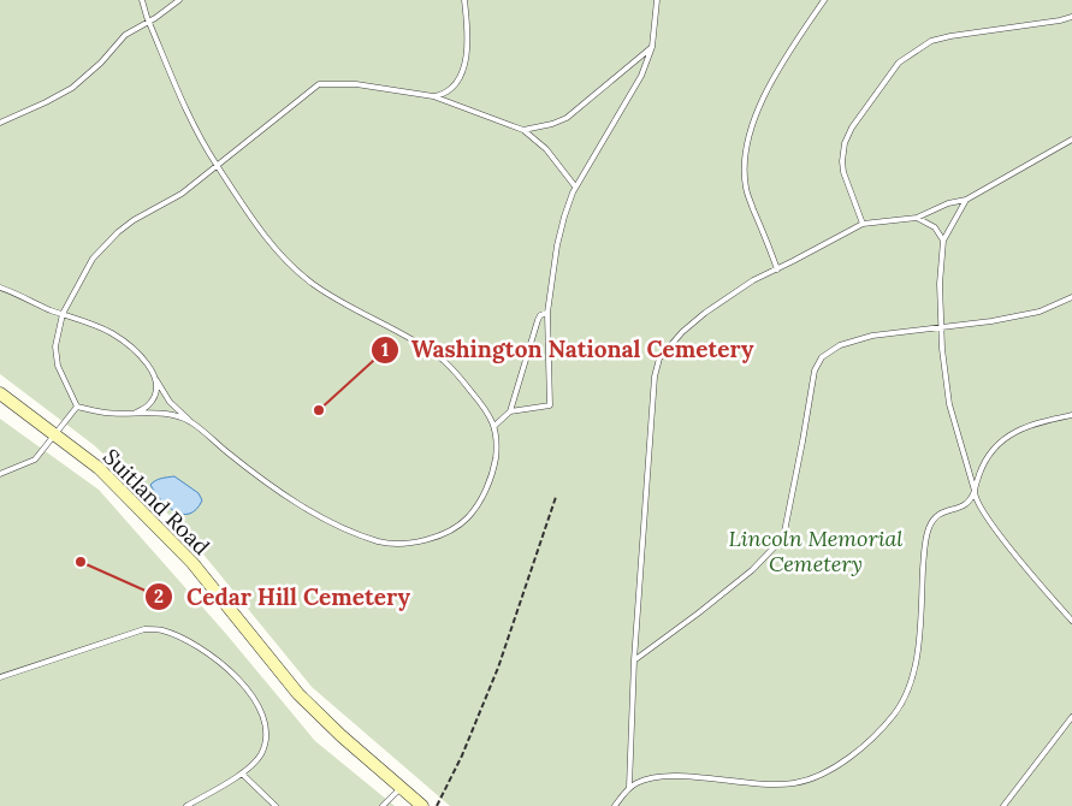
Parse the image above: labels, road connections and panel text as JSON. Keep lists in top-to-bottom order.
{
  "streets": {
    "main road": ["Suitland Road"]
  },
  "parks": ["Lincoln Memorial Cemetery"],
  "places": ["Washington National Cemetery", "Cedar Hill Cemetery"]
}
